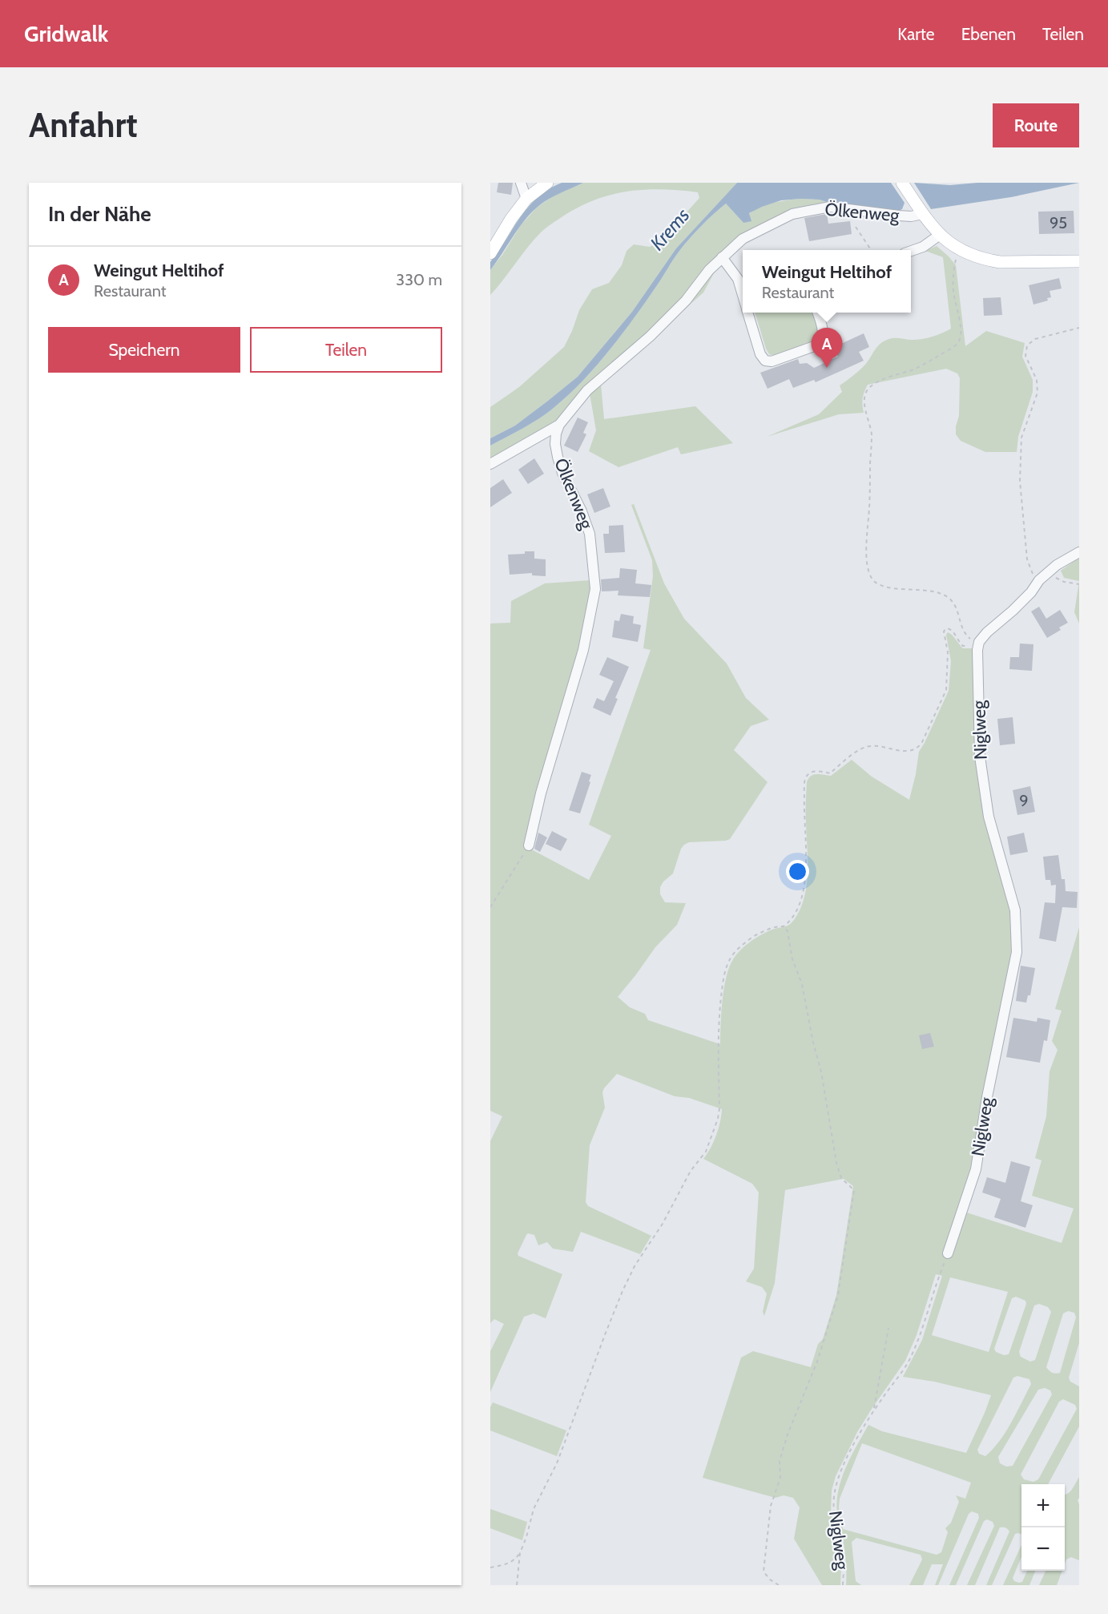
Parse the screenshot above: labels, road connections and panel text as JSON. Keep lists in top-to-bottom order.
{
  "streets": {
    "street": ["Ölkenweg", "Niglweg"]
  },
  "water": ["Krems"],
  "house_numbers": ["95", "9"],
  "page": {
    "header": "Gridwalk",
    "nav": ["Karte", "Ebenen", "Teilen"],
    "buttons": [
      "Route",
      ["Speichern", "Teilen"]
    ],
    "title": "Anfahrt",
    "heading": "In der Nähe",
    "list": [
      {
        "mark": "A",
        "name": "Weingut Heltihof",
        "note": "Restaurant",
        "value": "330 m"
      }
    ],
    "popup": ["Weingut Heltihof", "Restaurant"],
    "pins": "A",
    "map_buttons": ["+", "−"]
  }
}
